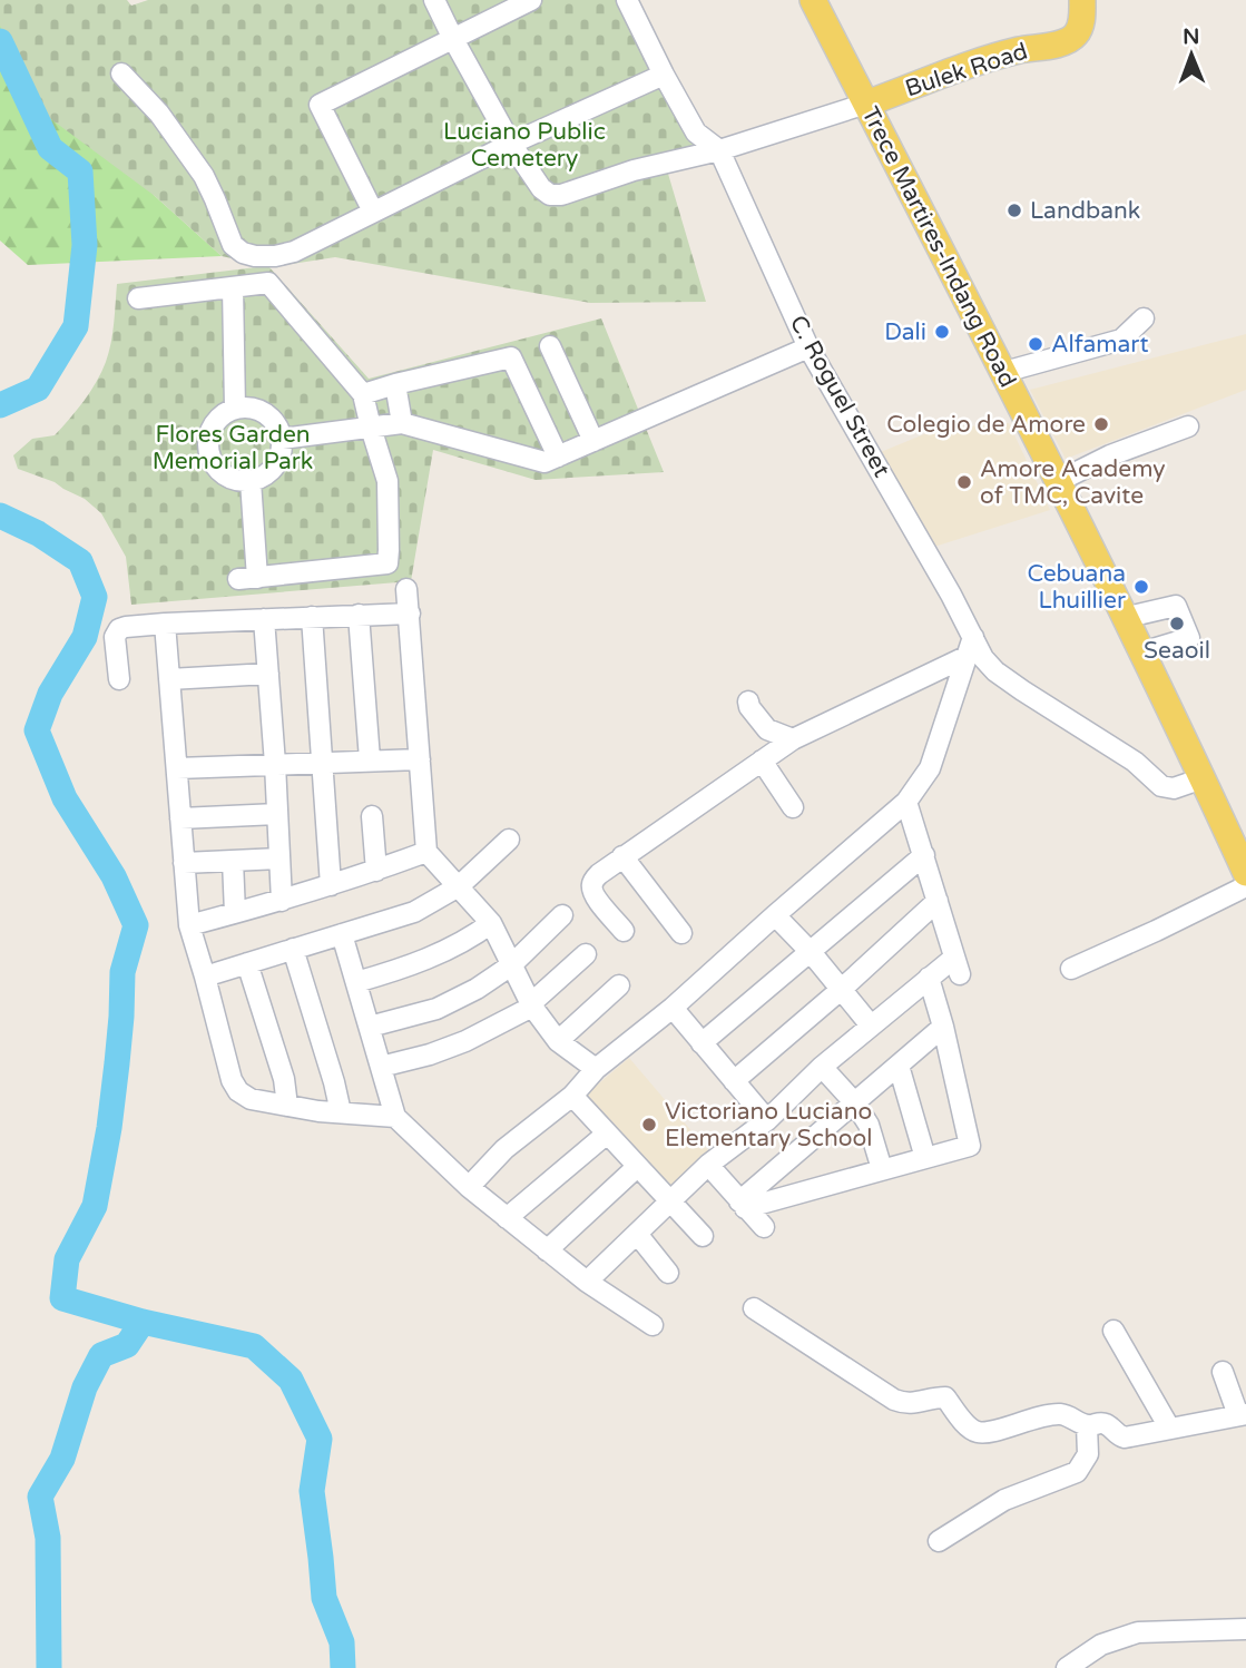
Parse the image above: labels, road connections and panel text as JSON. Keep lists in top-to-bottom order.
{
  "streets": {
    "main road": ["Bulek Road", "Trece Martires-Indang Road"],
    "street": ["C. Roguel Street"]
  },
  "crossings": [
    ["Bulek Road", "Trece Martires-Indang Road"],
    ["Trece Martires-Indang Road", "C. Roguel Street"]
  ],
  "parks": ["Luciano Public Cemetery", "Flores Garden Memorial Park"],
  "places": [
    "Landbank",
    "Dali",
    "Alfamart",
    "Colegio de Amore",
    "Amore Academy of TMC, Cavite",
    "Cebuana Lhuillier",
    "Seaoil",
    "Victoriano Luciano Elementary School"
  ],
  "north": "top"
}
